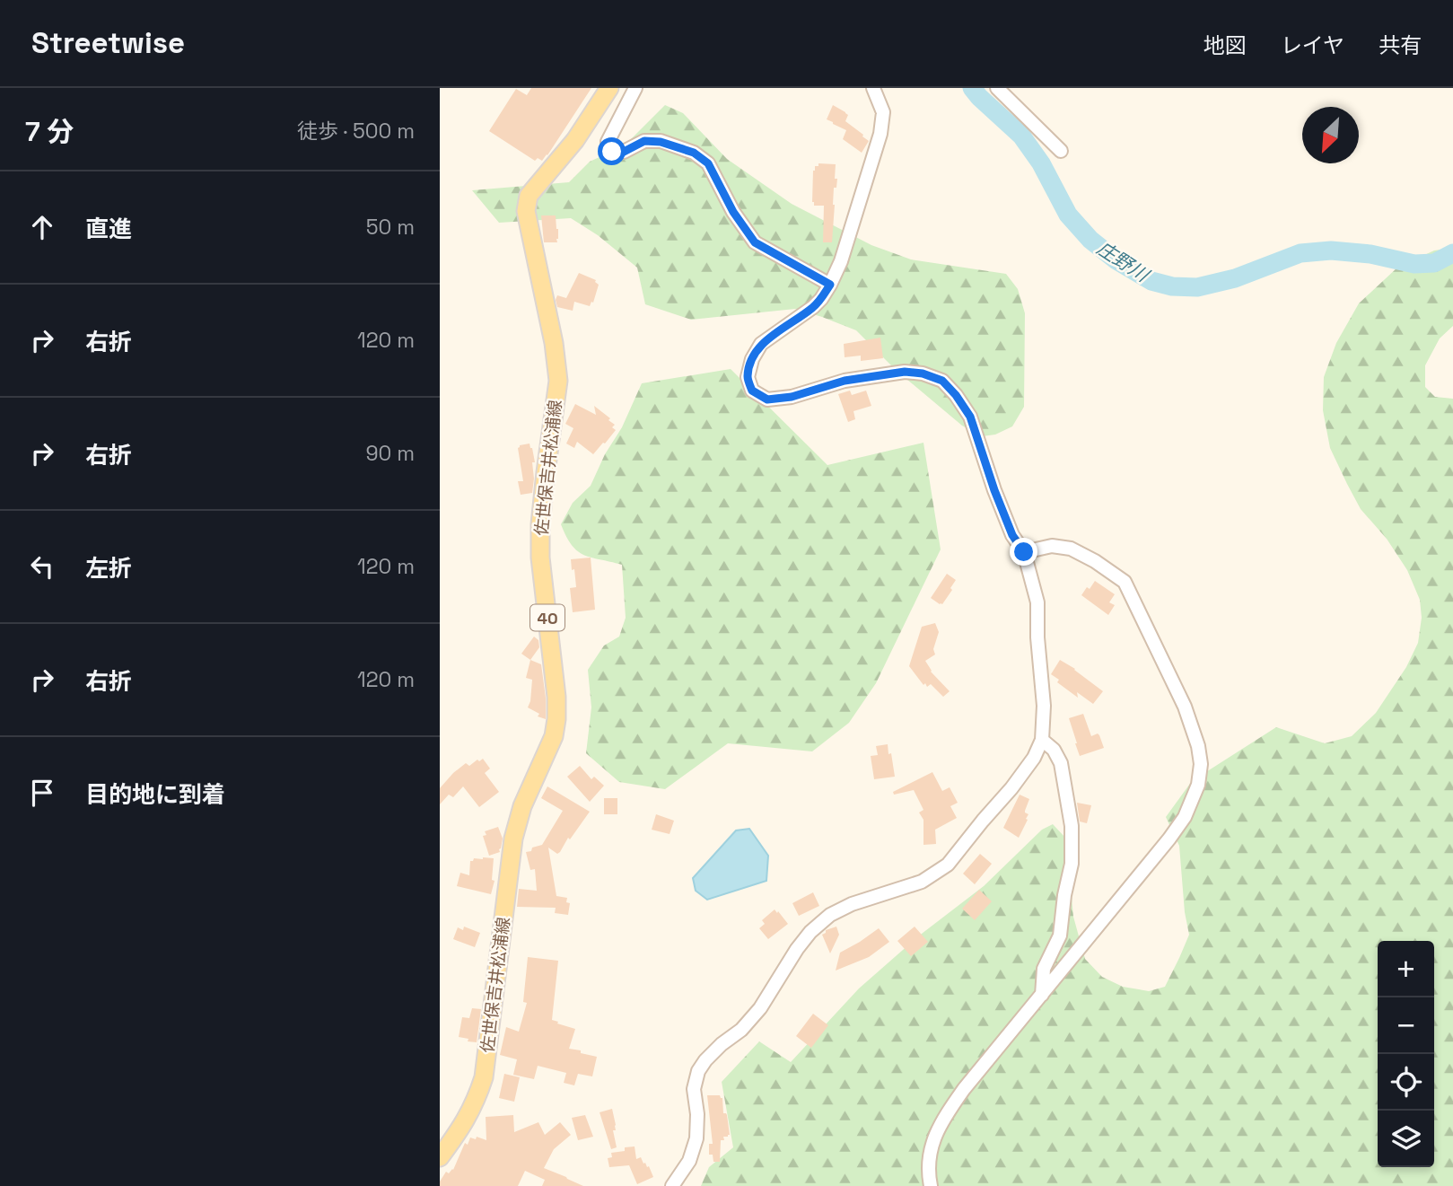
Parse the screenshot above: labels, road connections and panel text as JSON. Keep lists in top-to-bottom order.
{
  "streets": {
    "main road": ["佐世保吉井松浦線", "40"]
  },
  "water": ["庄野川"],
  "north": "bottom left",
  "page": {
    "header": "Streetwise",
    "nav": ["地図", "レイヤ", "共有"],
    "heading": ["7 分", "徒歩 · 500 m"],
    "list": [
      ["直進", "50 m"],
      ["右折", "120 m"],
      ["右折", "90 m"],
      ["左折", "120 m"],
      ["右折", "120 m"],
      "目的地に到着"
    ],
    "map_buttons": ["+", "−"]
  }
}
